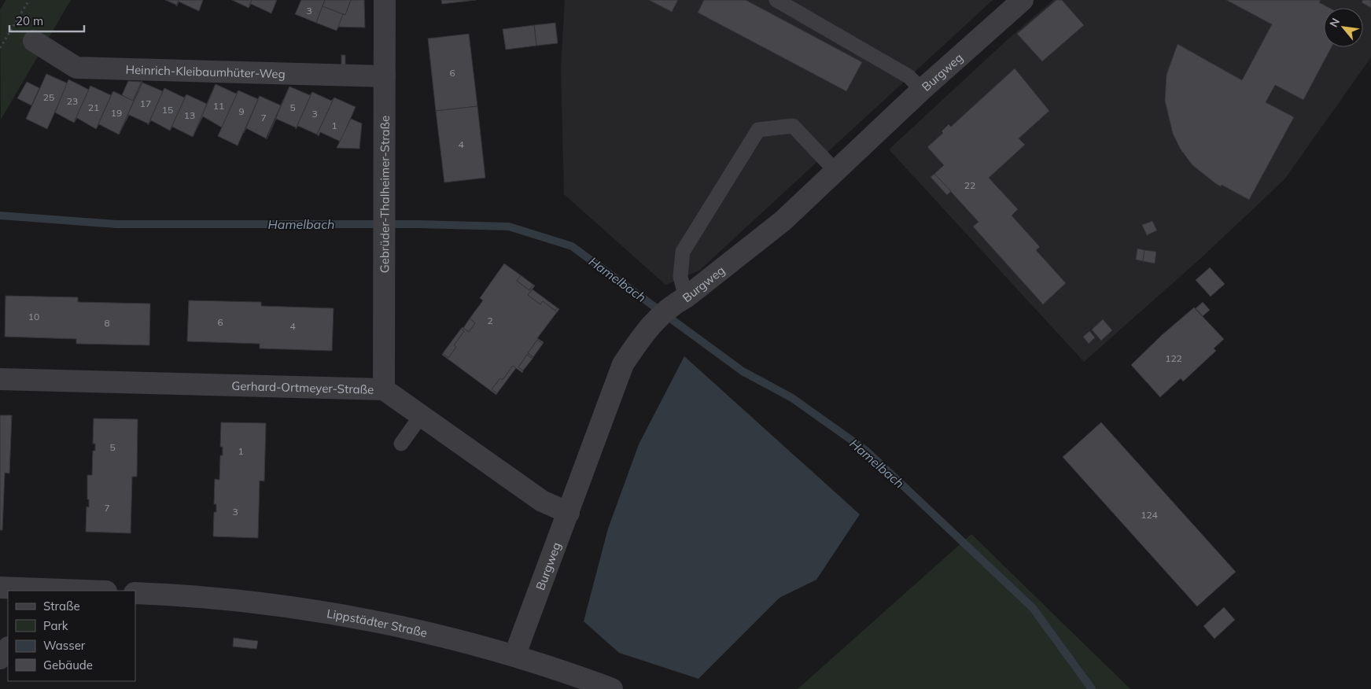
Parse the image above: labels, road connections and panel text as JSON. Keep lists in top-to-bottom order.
{
  "streets": {
    "street": [
      "Heinrich-Kleibaumhüter-Weg",
      "Burgweg",
      "Gebrüder-Thalheimer-Straße",
      "Gerhard-Ortmeyer-Straße",
      "Lippstädter Straße"
    ]
  },
  "crossings": [
    ["Heinrich-Kleibaumhüter-Weg", "Gebrüder-Thalheimer-Straße"],
    ["Burgweg", "Gerhard-Ortmeyer-Straße"],
    ["Burgweg", "Lippstädter Straße"],
    ["Gebrüder-Thalheimer-Straße", "Gerhard-Ortmeyer-Straße"]
  ],
  "water": ["Hamelbach"],
  "house_numbers": [
    "3",
    "6",
    "25",
    "23",
    "17",
    "11",
    "21",
    "5",
    "15",
    "9",
    "19",
    "3",
    "13",
    "7",
    "1",
    "4",
    "22",
    "10",
    "2",
    "6",
    "8",
    "4",
    "122",
    "5",
    "1",
    "7",
    "3",
    "124"
  ],
  "legend": [
    "Straße",
    "Park",
    "Wasser",
    "Gebäude"
  ],
  "scale_bar": "20 m",
  "north": "top left"
}
